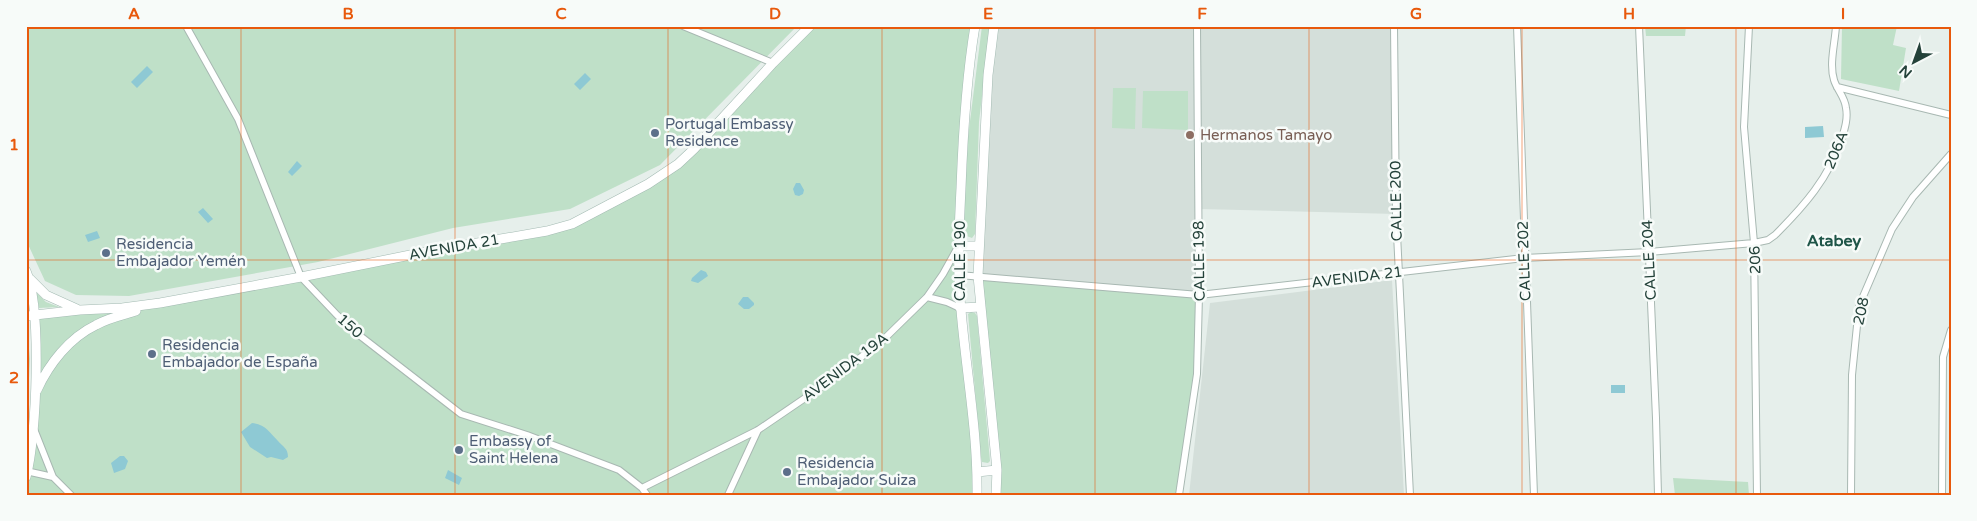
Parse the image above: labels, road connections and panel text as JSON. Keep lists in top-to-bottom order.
{
  "streets": {
    "main road": ["AVENIDA 21", "CALLE 190"],
    "street": [
      "206A",
      "CALLE 200",
      "CALLE 204",
      "206",
      "CALLE 198",
      "CALLE 202",
      "208",
      "150",
      "AVENIDA 19A"
    ]
  },
  "crossings": [
    ["206A", "AVENIDA 21"],
    ["206A", "206"],
    ["CALLE 200", "AVENIDA 21"],
    ["AVENIDA 21", "CALLE 204"],
    ["AVENIDA 21", "206"],
    ["AVENIDA 21", "CALLE 190"],
    ["AVENIDA 21", "CALLE 198"],
    ["AVENIDA 21", "CALLE 202"],
    ["AVENIDA 21", "150"],
    ["CALLE 190", "AVENIDA 19A"],
    ["150", "AVENIDA 19A"]
  ],
  "districts": ["Atabey"],
  "places": [
    "Portugal Embassy Residence",
    "Hermanos Tamayo",
    "Residencia Embajador Yemén",
    "Residencia Embajador de España",
    "Embassy of Saint Helena",
    "Residencia Embajador Suiza"
  ],
  "north": "bottom left",
  "grid": {
    "columns": [
      "A",
      "B",
      "C",
      "D",
      "E",
      "F",
      "G",
      "H",
      "I"
    ],
    "rows": ["1", "2"]
  }
}
